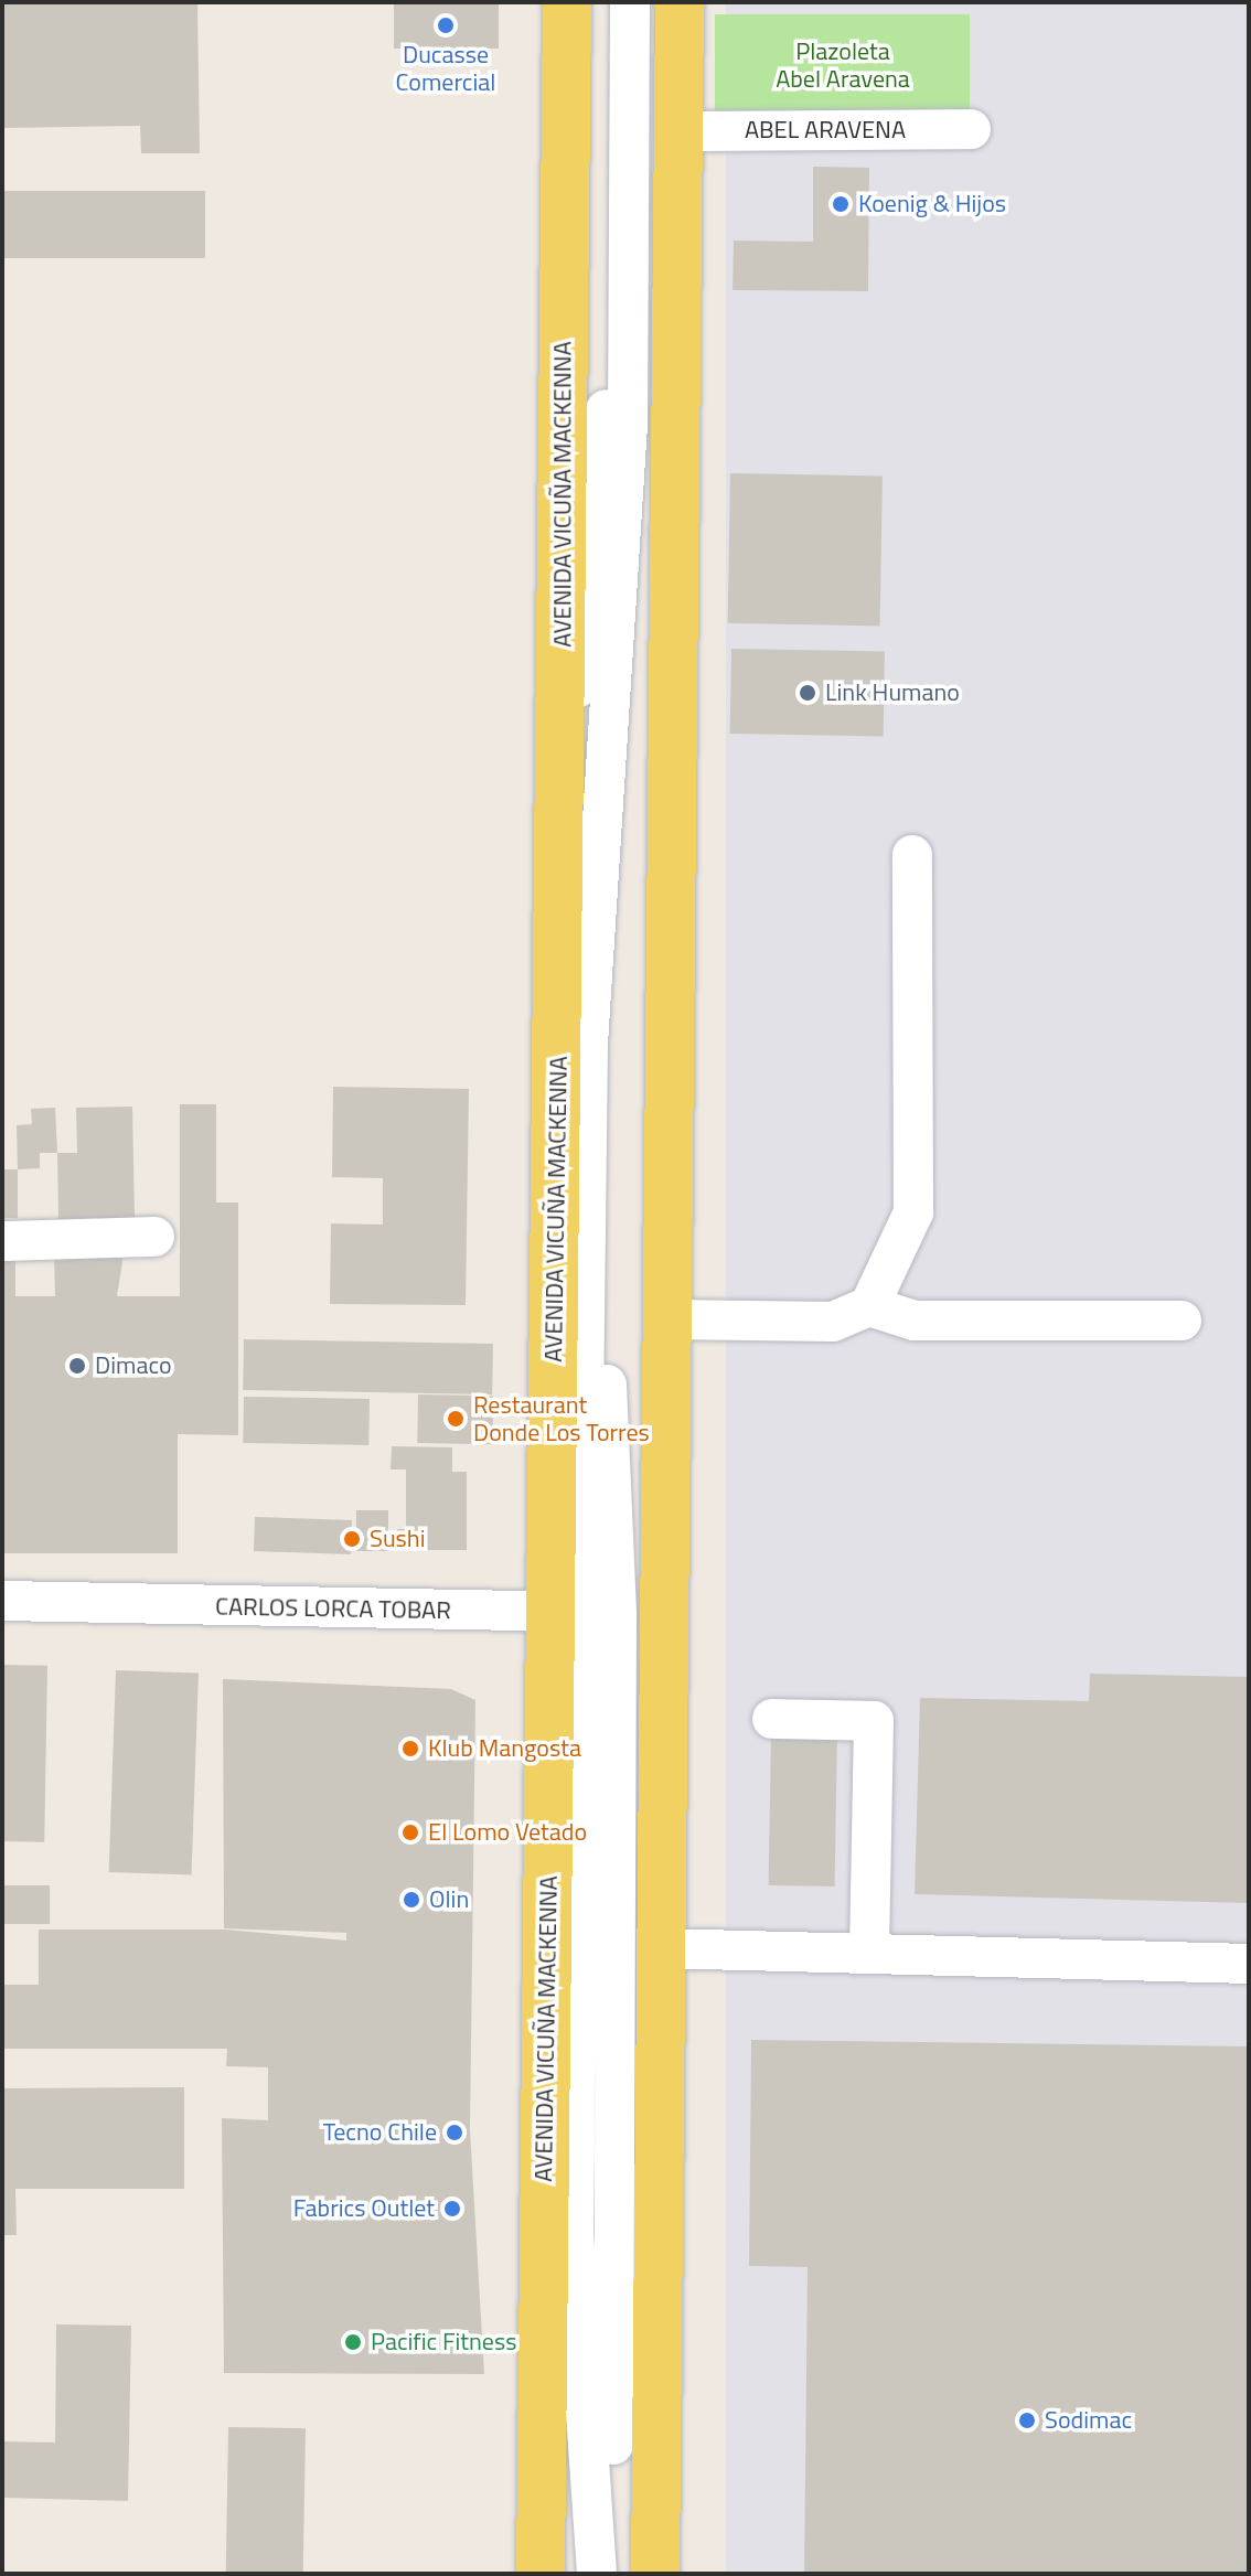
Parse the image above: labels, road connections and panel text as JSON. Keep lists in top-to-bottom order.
{
  "streets": {
    "main road": ["AVENIDA VICUÑA MACKENNA"],
    "street": ["ABEL ARAVENA", "CARLOS LORCA TOBAR"]
  },
  "crossings": [
    ["ABEL ARAVENA", "AVENIDA VICUÑA MACKENNA"],
    ["AVENIDA VICUÑA MACKENNA", "CARLOS LORCA TOBAR"]
  ],
  "parks": ["Plazoleta Abel Aravena"],
  "places": [
    "Ducasse Comercial",
    "Koenig & Hijos",
    "Link Humano",
    "Dimaco",
    "Restaurant Donde Los Torres",
    "Sushi",
    "Klub Mangosta",
    "El Lomo Vetado",
    "Olin",
    "Tecno Chile",
    "Fabrics Outlet",
    "Pacific Fitness",
    "Sodimac"
  ]
}
